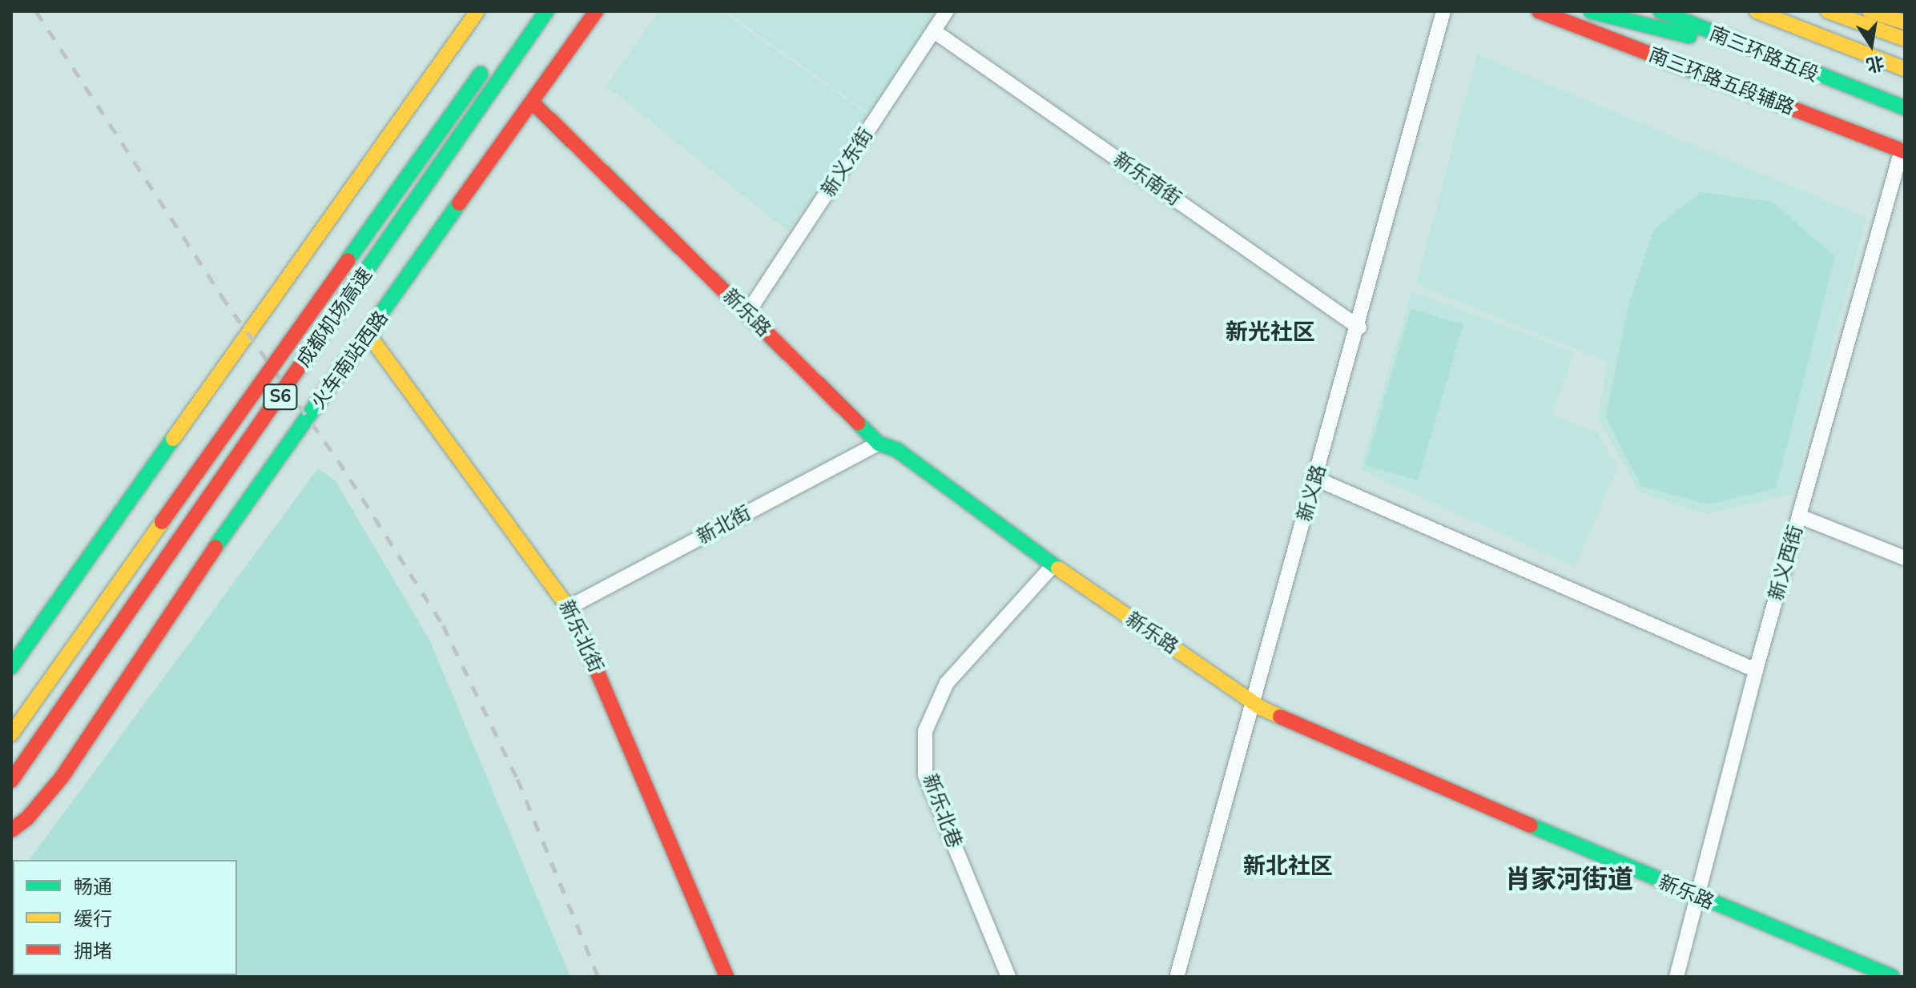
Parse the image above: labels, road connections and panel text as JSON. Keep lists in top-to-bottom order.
{
  "streets": {
    "main road": [
      "南三环路五段",
      "南三环路五段辅路",
      "新乐路",
      "成都机场高速",
      "火车南站西路",
      "S6",
      "新乐北街"
    ],
    "street": [
      "新义东街",
      "新乐南街",
      "新义路",
      "新北街",
      "新义西街",
      "新乐北巷"
    ]
  },
  "crossings": [
    ["南三环路五段辅路", "新义西街"],
    ["新义东街", "新乐南街"],
    ["新义东街", "新乐路"],
    ["新乐南街", "新义路"],
    ["新乐路", "火车南站西路"],
    ["新乐路", "新义路"],
    ["新乐路", "新北街"],
    ["新乐路", "新义西街"],
    ["新乐路", "新乐北巷"],
    ["火车南站西路", "新乐北街"],
    ["新北街", "新乐北街"]
  ],
  "districts": ["新光社区", "新北社区", "肖家河街道"],
  "legend": ["畅通", "缓行", "拥堵"],
  "north": "bottom"
}
